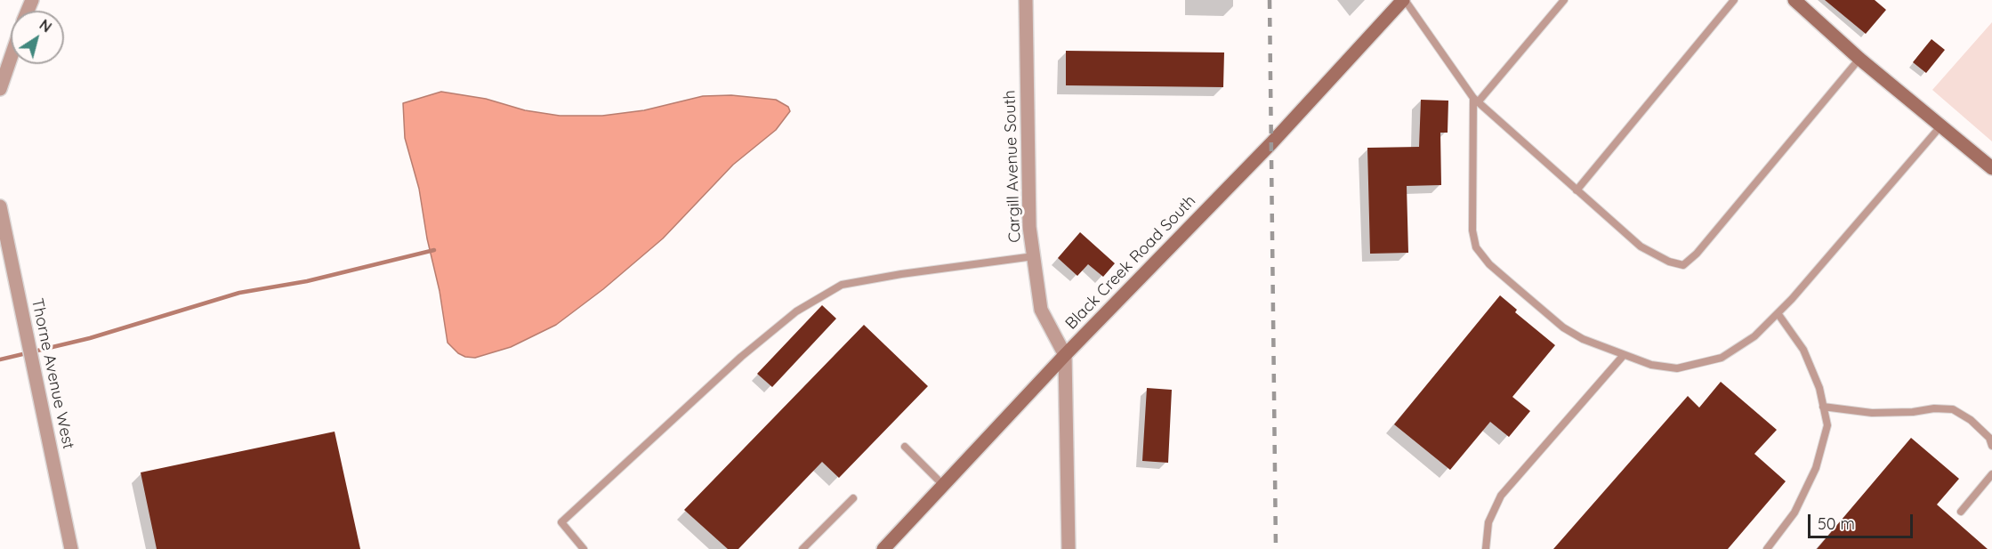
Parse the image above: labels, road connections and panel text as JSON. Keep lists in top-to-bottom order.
{
  "streets": {
    "street": ["Cargill Avenue South", "Black Creek Road South", "Thorne Avenue West"]
  },
  "crossings": [
    ["Cargill Avenue South", "Black Creek Road South"]
  ],
  "scale_bar": "50 m",
  "north": "top right"
}
